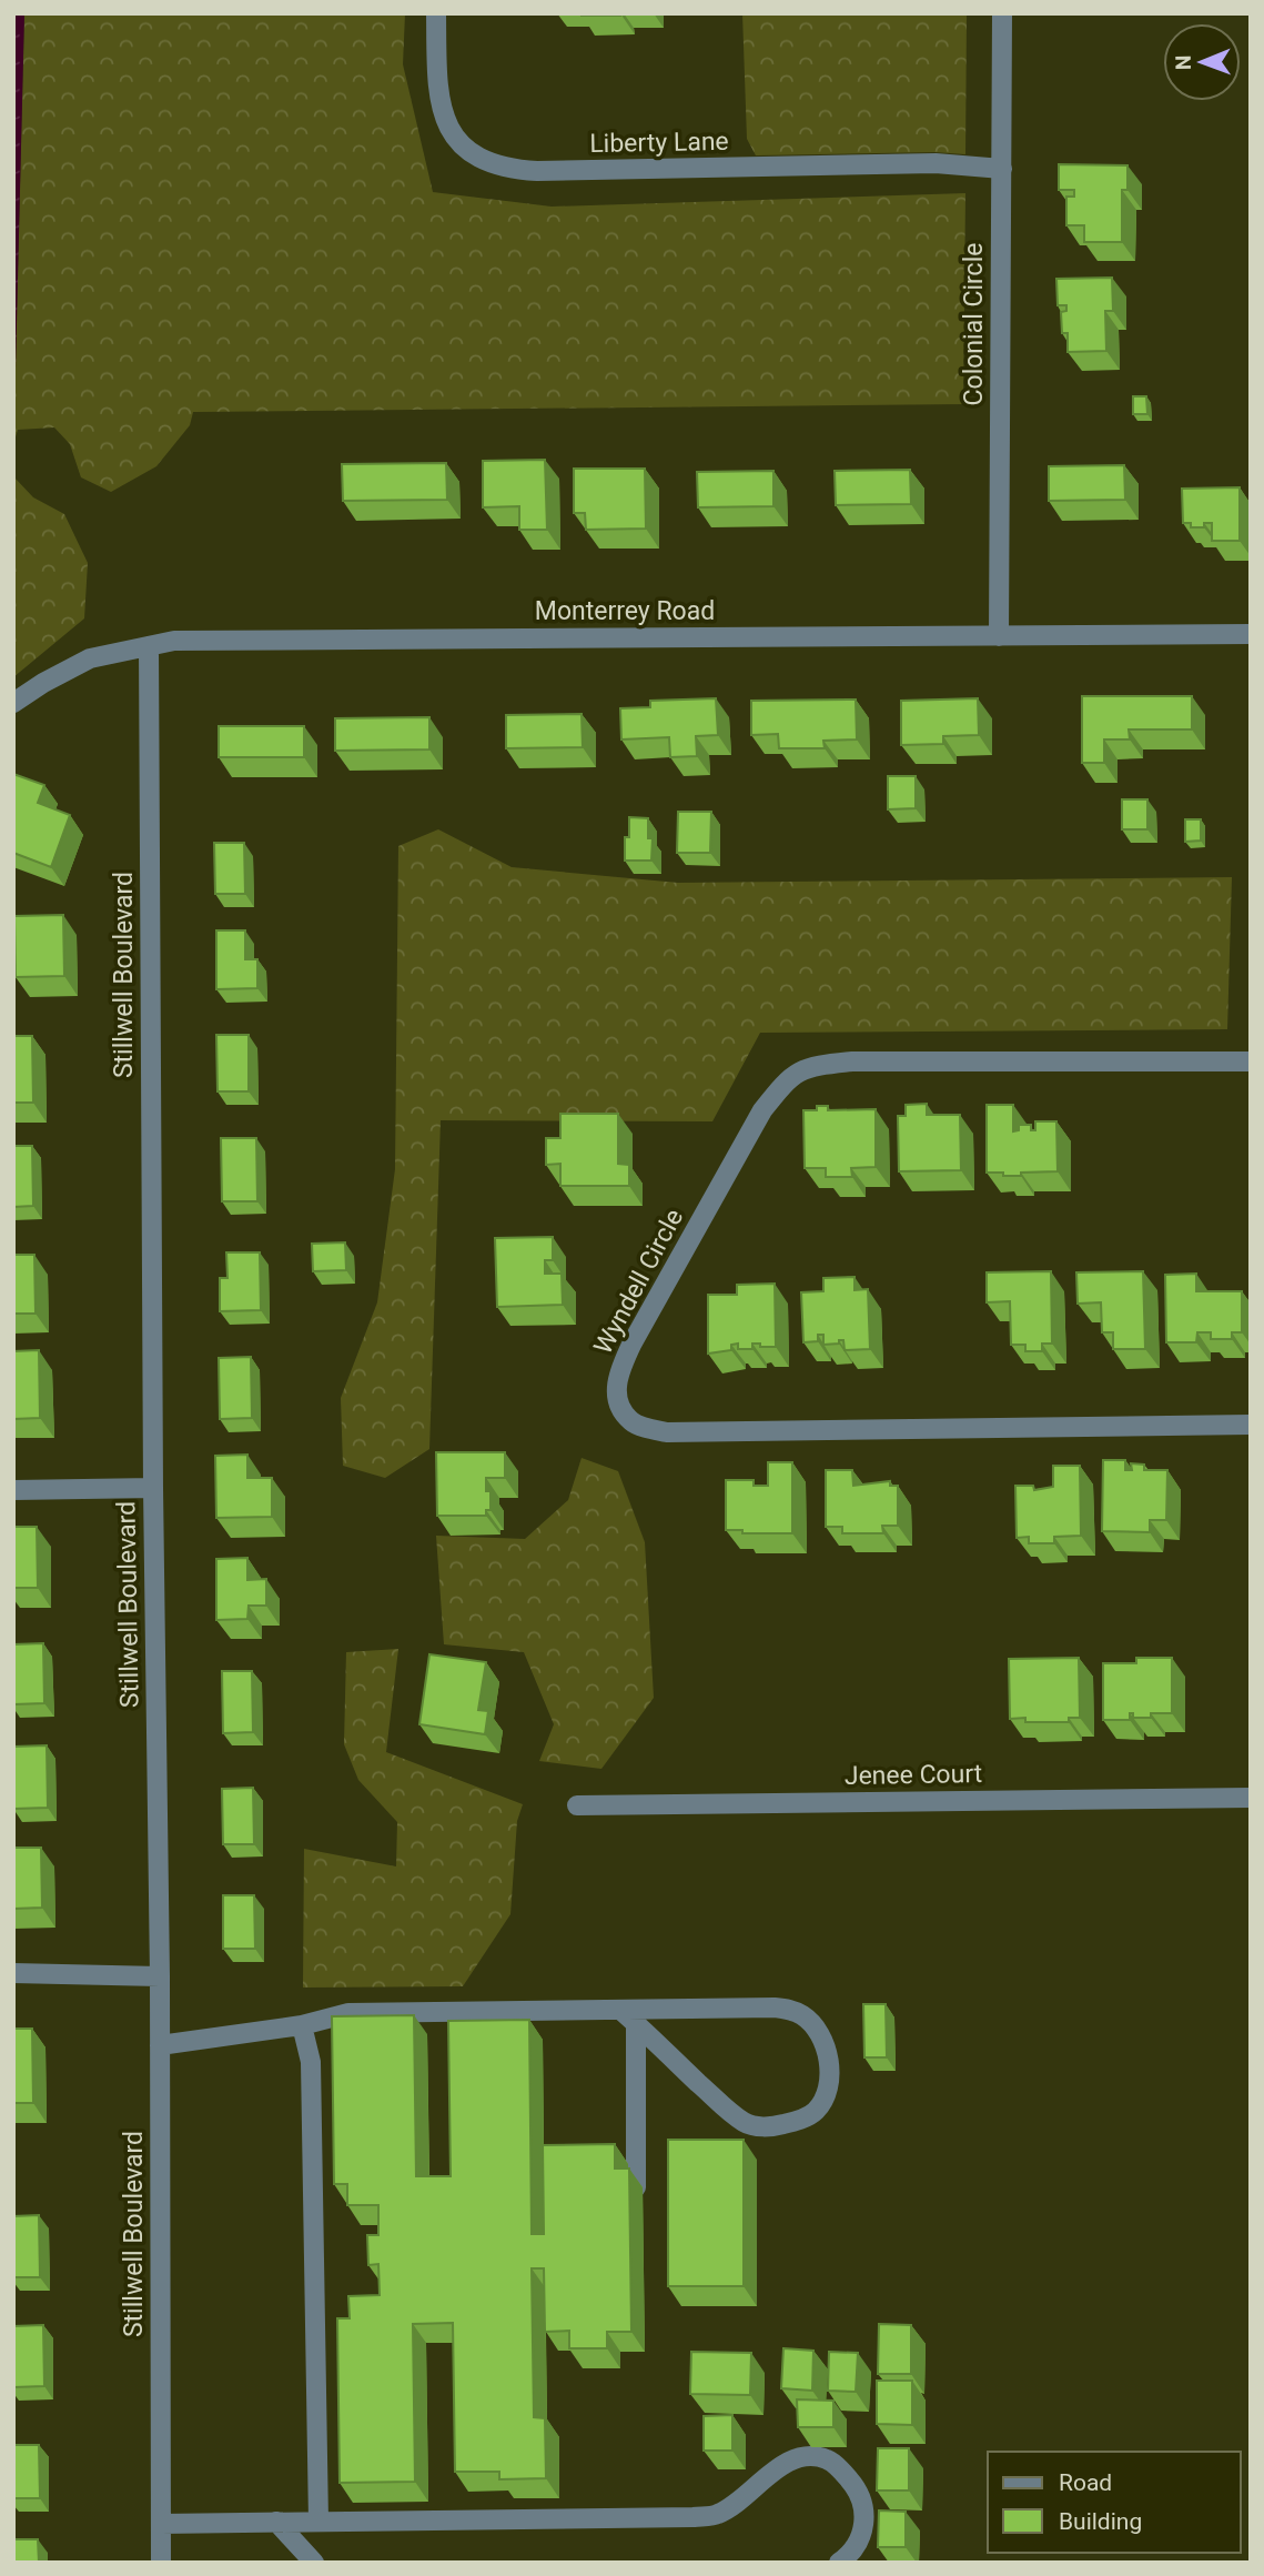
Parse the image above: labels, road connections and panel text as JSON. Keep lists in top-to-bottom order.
{
  "streets": {
    "street": [
      "Liberty Lane",
      "Colonial Circle",
      "Monterrey Road",
      "Stillwell Boulevard",
      "Wyndell Circle",
      "Jenee Court"
    ]
  },
  "crossings": [
    ["Liberty Lane", "Colonial Circle"],
    ["Colonial Circle", "Monterrey Road"],
    ["Monterrey Road", "Stillwell Boulevard"]
  ],
  "legend": ["Road", "Building"],
  "north": "left"
}
